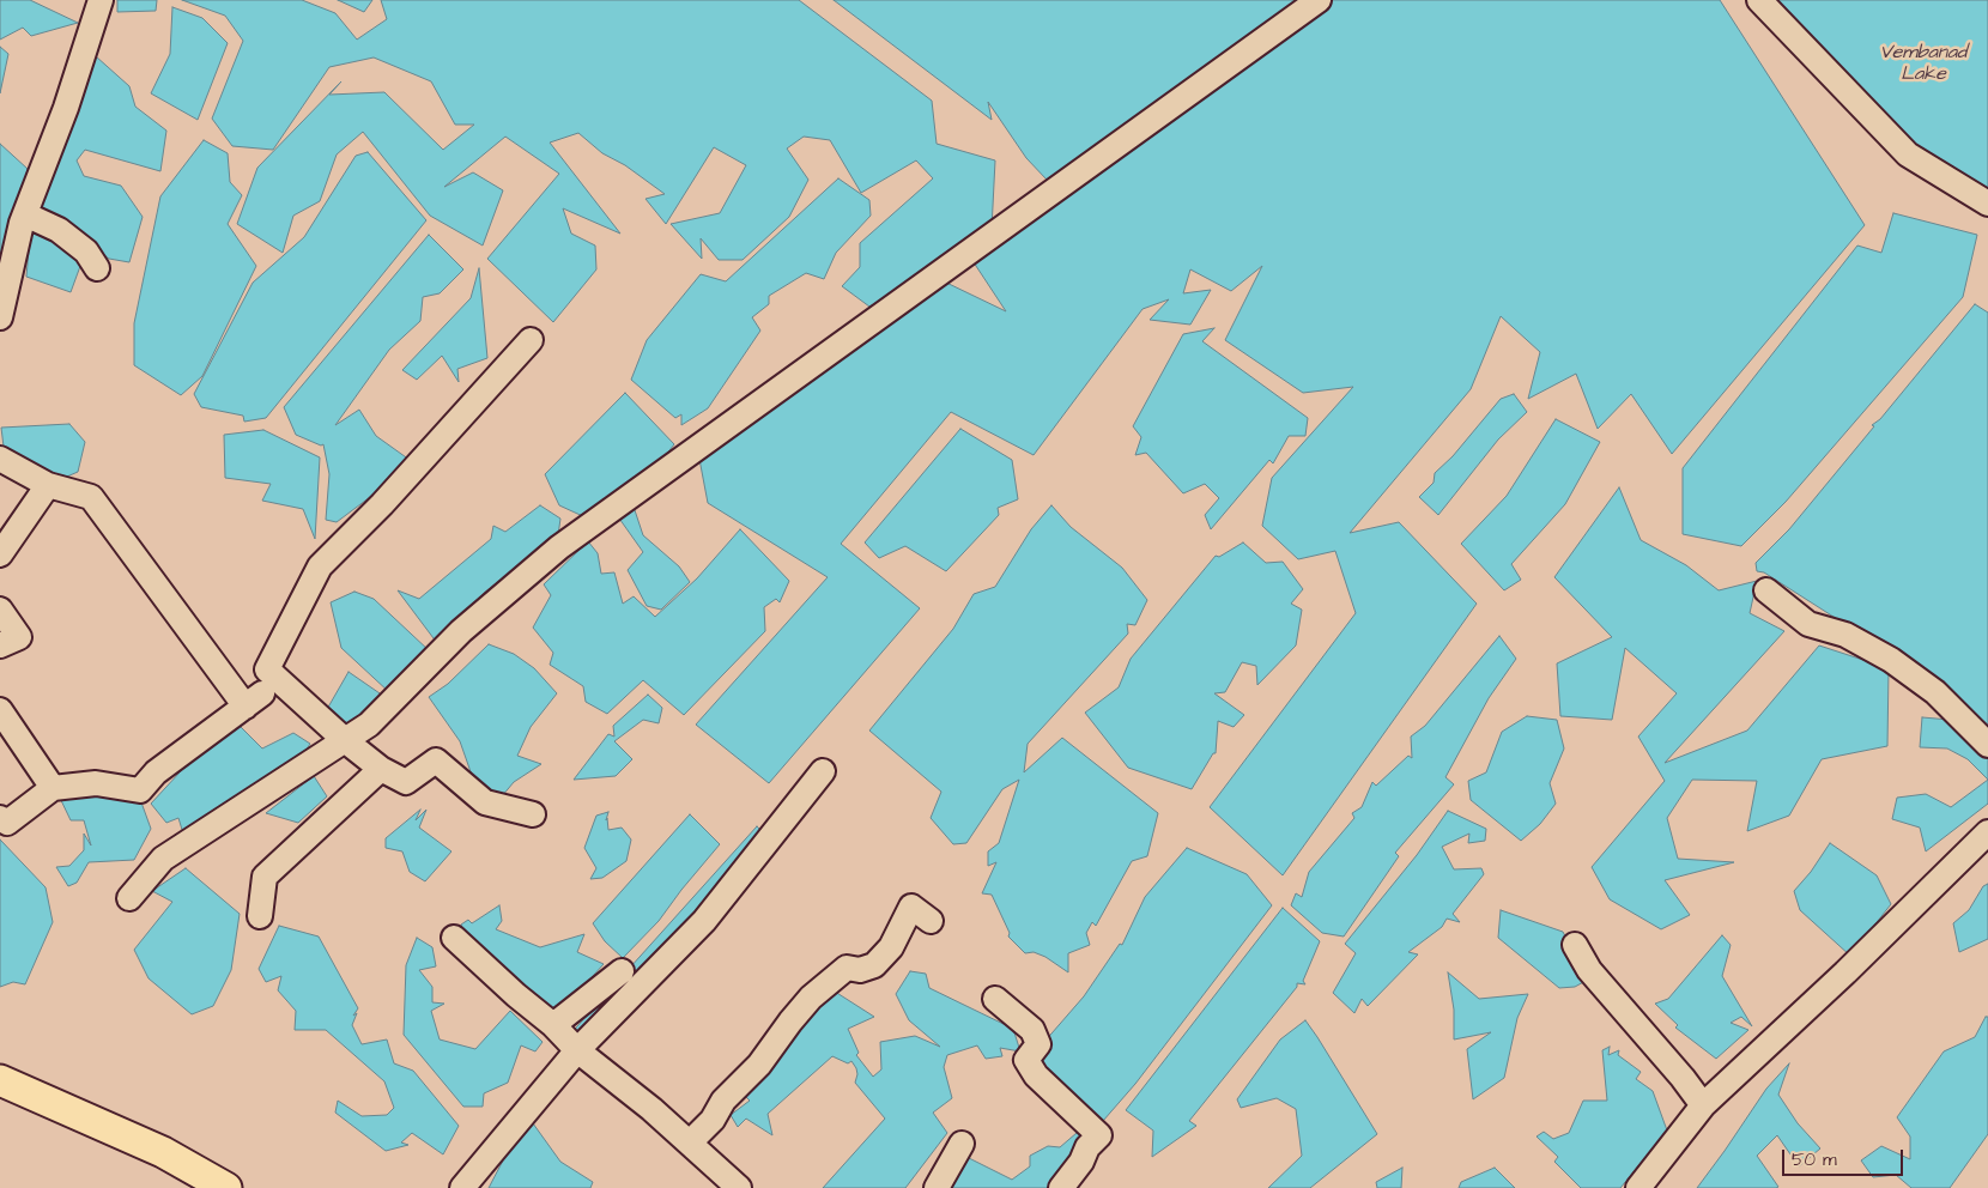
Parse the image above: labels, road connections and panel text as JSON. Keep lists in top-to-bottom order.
{
  "water": ["Vembanad Lake"],
  "scale_bar": "50 m"
}
